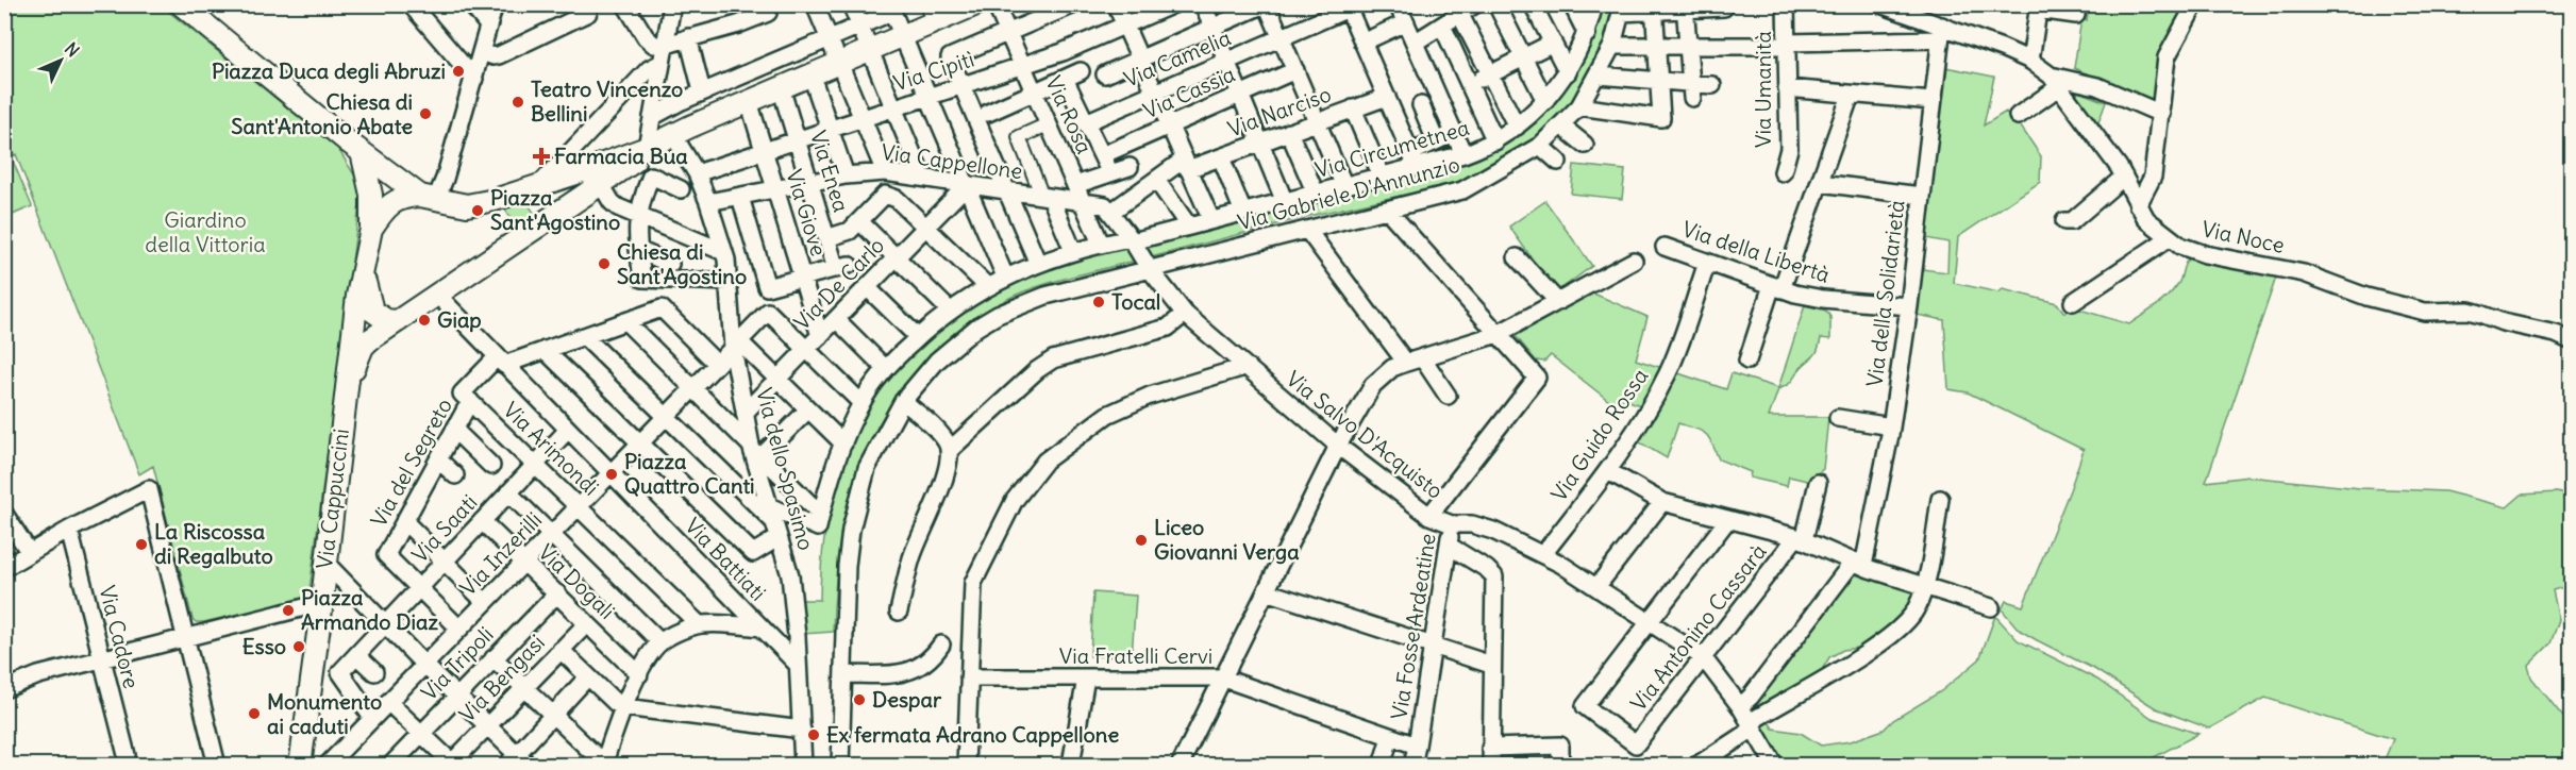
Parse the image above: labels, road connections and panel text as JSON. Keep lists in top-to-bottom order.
{
  "streets": {
    "street": [
      "Via Camelia",
      "Via Cipitì",
      "Via Umanità",
      "Via Cassia",
      "Via Narciso",
      "Via Rosa",
      "Via Circumetnea",
      "Via Cappellone",
      "Via Enea",
      "Via Gabriele D'Annunzio",
      "Via Giove",
      "Via Noce",
      "Via della Libertà",
      "Via De Carlo",
      "Via della Solidarietà",
      "Via Salvo D'Acquisto",
      "Via Guido Rossa",
      "Via Arimondi",
      "Via del Segreto",
      "Via dello Spasimo",
      "Via Cappuccini",
      "Via Saati",
      "Via Inzerilli",
      "Via Battiati",
      "Via Dogali",
      "Via Fosse Ardeatine",
      "Via Antonino Cassarà",
      "Via Cadore",
      "Via Fratelli Cervi",
      "Via Tripoli",
      "Via Bengasi"
    ]
  },
  "crossings": [
    ["Via Cipitì", "Via Rosa"],
    ["Via Cipitì", "Via Enea"],
    ["Via Cipitì", "Via Giove"],
    ["Via Cipitì", "Via dello Spasimo"],
    ["Via Narciso", "Via Cappellone"],
    ["Via Rosa", "Via Circumetnea"],
    ["Via Rosa", "Via Cappellone"],
    ["Via Circumetnea", "Via Salvo D'Acquisto"],
    ["Via Cappellone", "Via Enea"],
    ["Via Cappellone", "Via Giove"],
    ["Via Cappellone", "Via De Carlo"],
    ["Via Cappellone", "Via dello Spasimo"],
    ["Via Enea", "Via Giove"],
    ["Via Gabriele D'Annunzio", "Via Salvo D'Acquisto"],
    ["Via Giove", "Via De Carlo"],
    ["Via Noce", "Via della Solidarietà"],
    ["Via della Libertà", "Via della Solidarietà"],
    ["Via della Libertà", "Via Guido Rossa"],
    ["Via De Carlo", "Via dello Spasimo"],
    ["Via della Solidarietà", "Via Salvo D'Acquisto"],
    ["Via Salvo D'Acquisto", "Via Guido Rossa"],
    ["Via Salvo D'Acquisto", "Via Fosse Ardeatine"],
    ["Via Salvo D'Acquisto", "Via Antonino Cassarà"],
    ["Via Arimondi", "Via del Segreto"],
    ["Via Arimondi", "Via Saati"],
    ["Via Arimondi", "Via Inzerilli"],
    ["Via Arimondi", "Via Battiati"],
    ["Via del Segreto", "Via Saati"],
    ["Via del Segreto", "Via Inzerilli"],
    ["Via dello Spasimo", "Via Battiati"],
    ["Via Saati", "Via Inzerilli"],
    ["Via Saati", "Via Battiati"],
    ["Via Saati", "Via Dogali"],
    ["Via Inzerilli", "Via Battiati"],
    ["Via Inzerilli", "Via Dogali"],
    ["Via Dogali", "Via Tripoli"],
    ["Via Dogali", "Via Bengasi"],
    ["Via Fosse Ardeatine", "Via Fratelli Cervi"]
  ],
  "parks": ["Giardino della Vittoria"],
  "places": {
    "other": [
      "Piazza Duca degli Abruzi",
      "Teatro Vincenzo Bellini",
      "Chiesa di Sant'Antonio Abate",
      "Piazza Sant'Agostino",
      "Chiesa di Sant'Agostino",
      "Tocal",
      "Giap",
      "Piazza Quattro Canti",
      "Liceo Giovanni Verga",
      "La Riscossa di Regalbuto",
      "Piazza Armando Diaz",
      "Esso",
      "Despar",
      "Monumento ai caduti",
      "Ex fermata Adrano Cappellone"
    ],
    "health": ["Farmacia Bua"]
  },
  "north": "top right"
}
